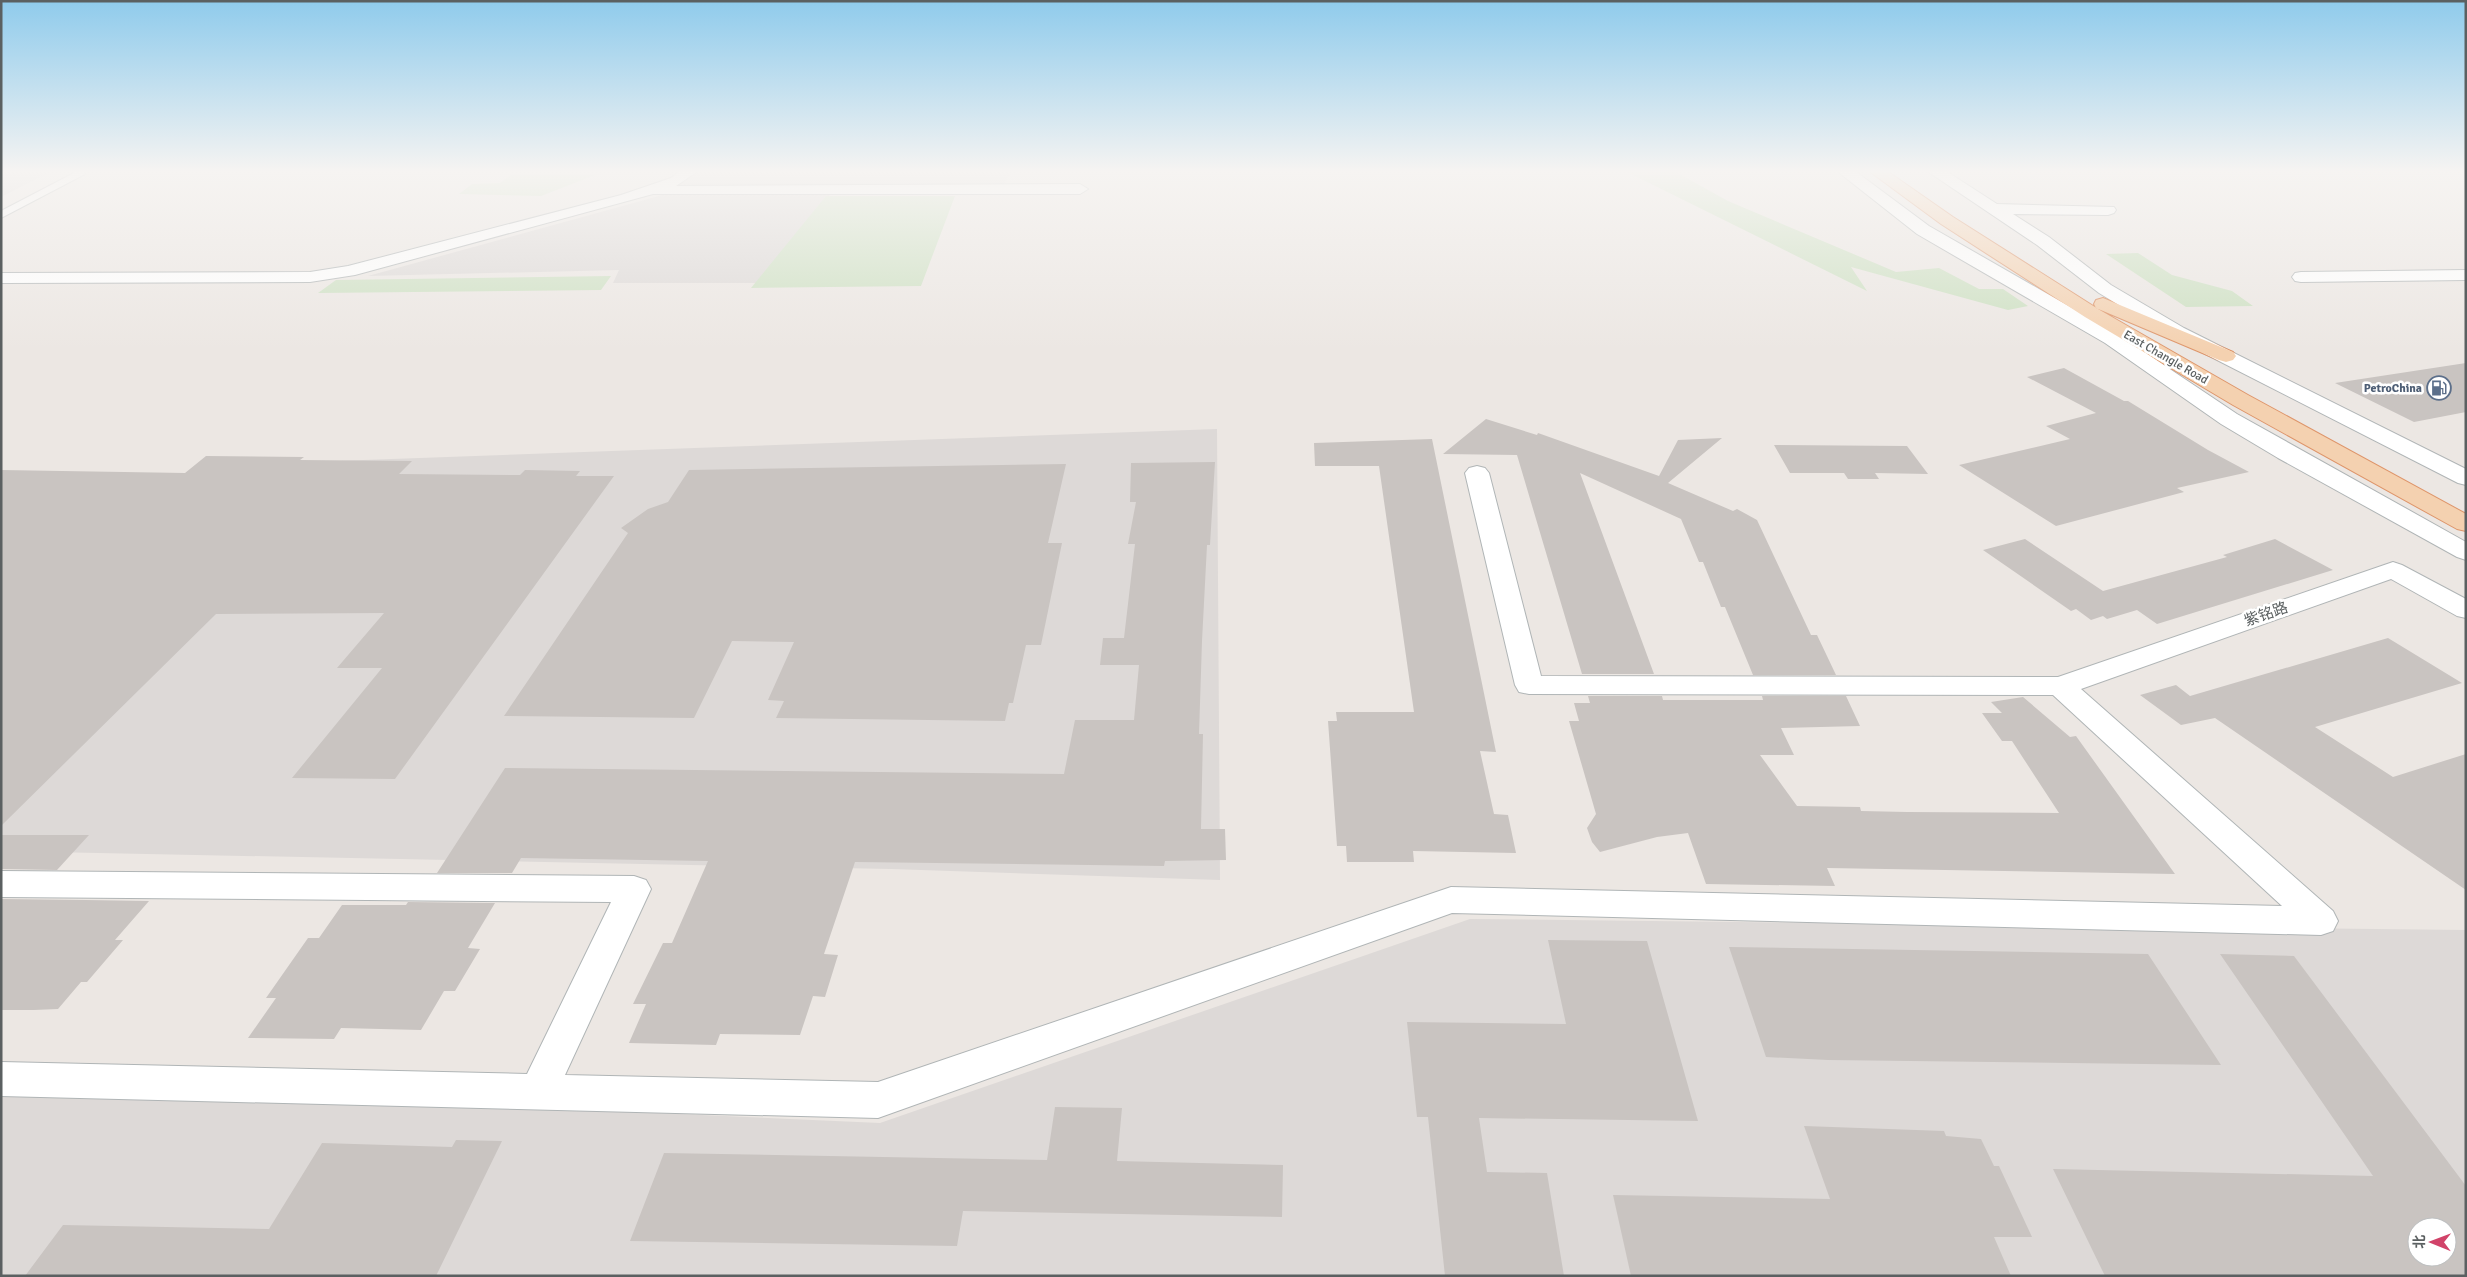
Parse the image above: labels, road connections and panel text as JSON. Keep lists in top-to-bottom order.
{
  "streets": {
    "main road": ["East Changle Road"],
    "street": ["紫铭路"]
  },
  "places": {
    "fuel station": ["PetroChina"]
  },
  "north": "left"
}
